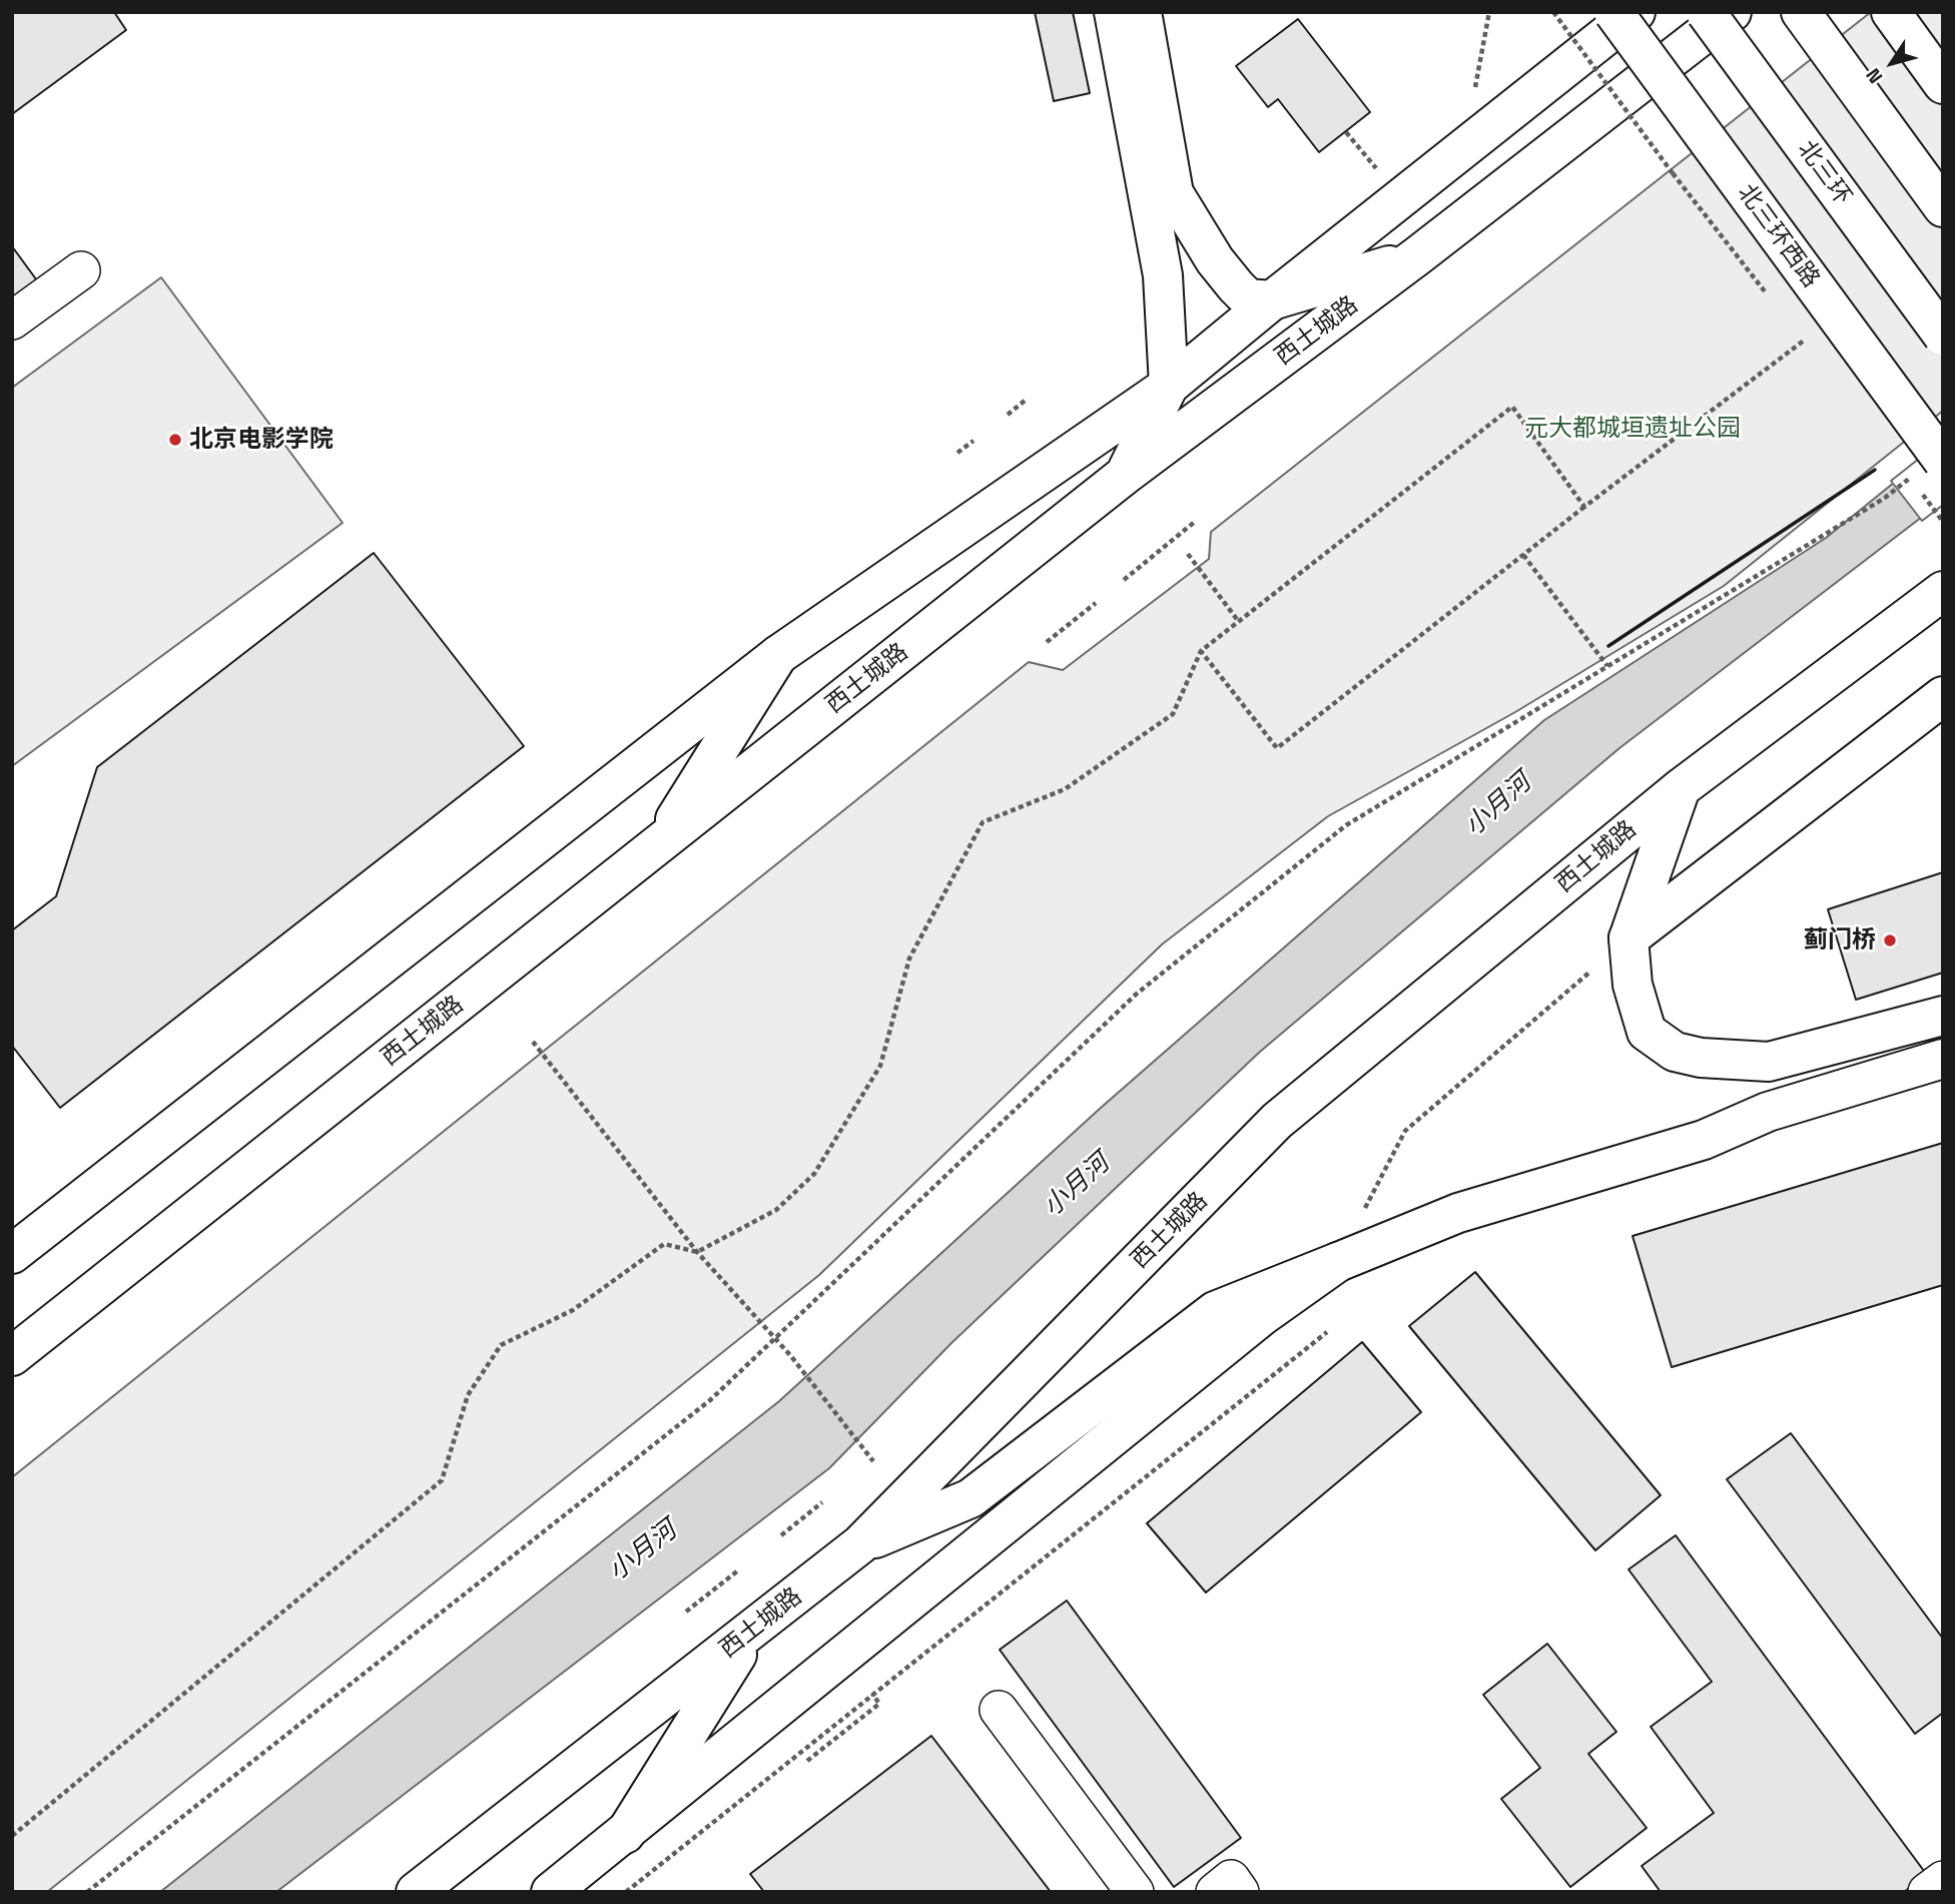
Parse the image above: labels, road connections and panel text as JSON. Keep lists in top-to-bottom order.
{
  "streets": {
    "main road": ["北三环", "北三环西路", "西土城路"]
  },
  "water": ["小月河"],
  "parks": ["元大都城垣遗址公园"],
  "places": ["北京电影学院", "蓟门桥"],
  "north": "bottom left"
}
